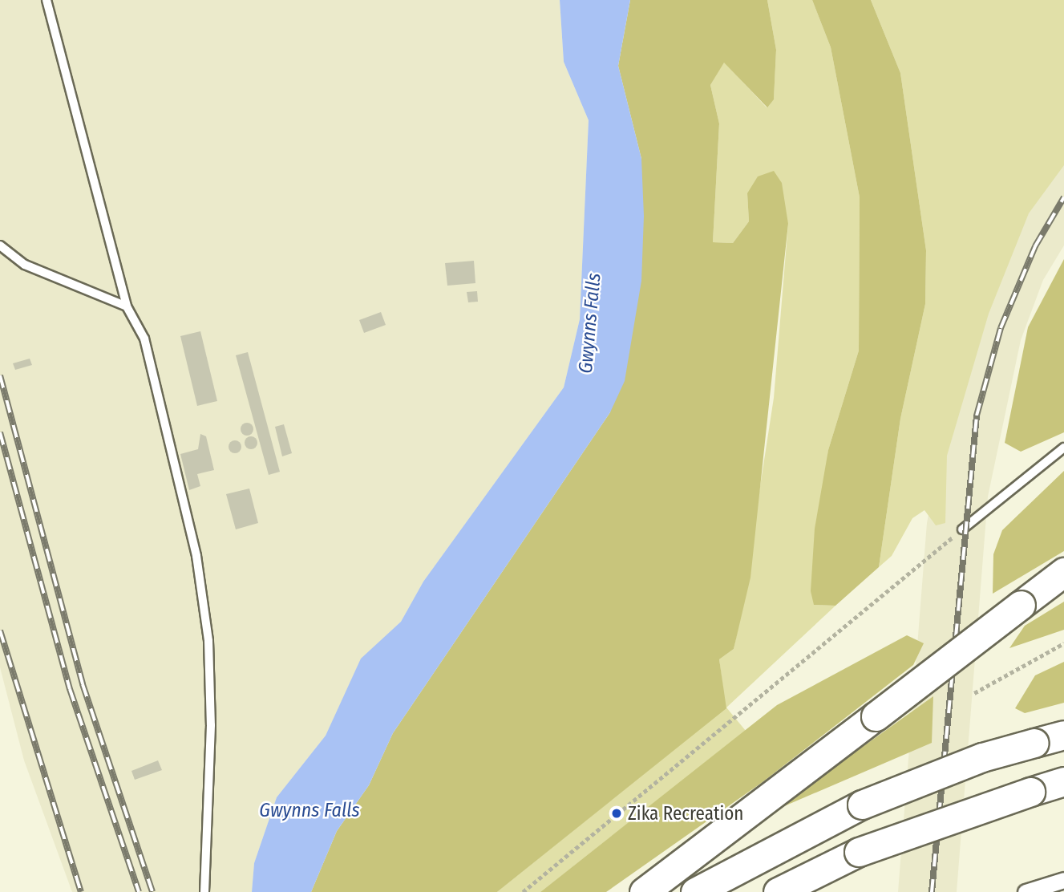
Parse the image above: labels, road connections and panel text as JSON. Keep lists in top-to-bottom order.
{
  "water": ["Gwynns Falls"],
  "places": ["Zika Recreation"]
}
